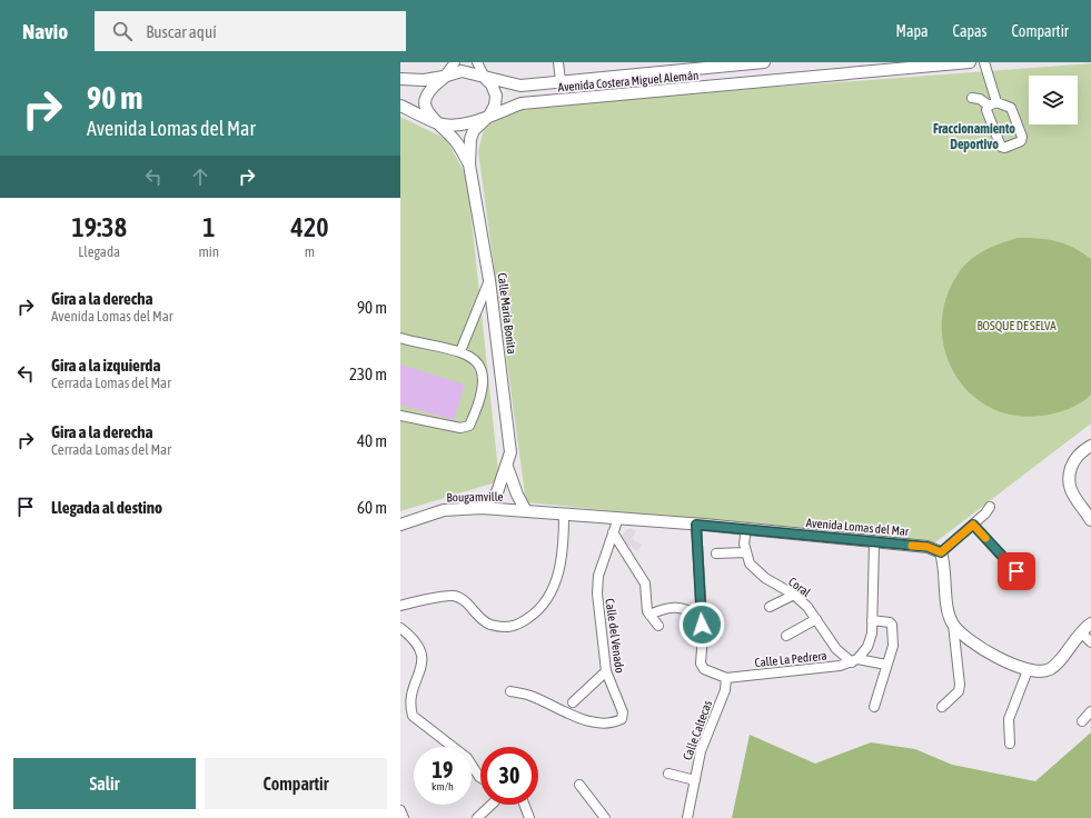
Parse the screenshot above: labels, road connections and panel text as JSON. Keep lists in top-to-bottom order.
{
  "streets": {
    "main road": [
      "Avenida Costera Miguel Alemán",
      "Calle María Bonita",
      "Bougamville",
      "Avenida Lomas del Mar"
    ],
    "street": [
      "Coral",
      "Calle del Venado",
      "Calle La Pedrera",
      "Calle Caltecas"
    ]
  },
  "crossings": [
    ["Avenida Costera Miguel Alemán", "Calle María Bonita"],
    ["Calle María Bonita", "Bougamville"],
    ["Calle María Bonita", "Avenida Lomas del Mar"],
    ["Bougamville", "Avenida Lomas del Mar"],
    ["Avenida Lomas del Mar", "Coral"],
    ["Avenida Lomas del Mar", "Calle del Venado"],
    ["Coral", "Calle La Pedrera"],
    ["Calle La Pedrera", "Calle Caltecas"]
  ],
  "districts": ["Fraccionamiento Deportivo"],
  "parks": ["BOSQUE DE SELVA"],
  "page": {
    "header": "Navio",
    "search": "Buscar aquí",
    "nav": ["Mapa", "Capas", "Compartir"],
    "turn": ["90 m", "Avenida Lomas del Mar"],
    "eta": [
      "19:38",
      "Llegada",
      "1",
      "min",
      "420",
      "m"
    ],
    "list": [
      {
        "name": "Gira a la derecha",
        "note": "Avenida Lomas del Mar",
        "value": "90 m"
      },
      {
        "name": "Gira a la izquierda",
        "note": "Cerrada Lomas del Mar",
        "value": "230 m"
      },
      {
        "name": "Gira a la derecha",
        "note": "Cerrada Lomas del Mar",
        "value": "40 m"
      },
      {
        "name": "Llegada al destino",
        "value": "60 m"
      }
    ],
    "speed": "19 km/h",
    "limit": "30",
    "buttons": ["Salir", "Compartir"]
  }
}
